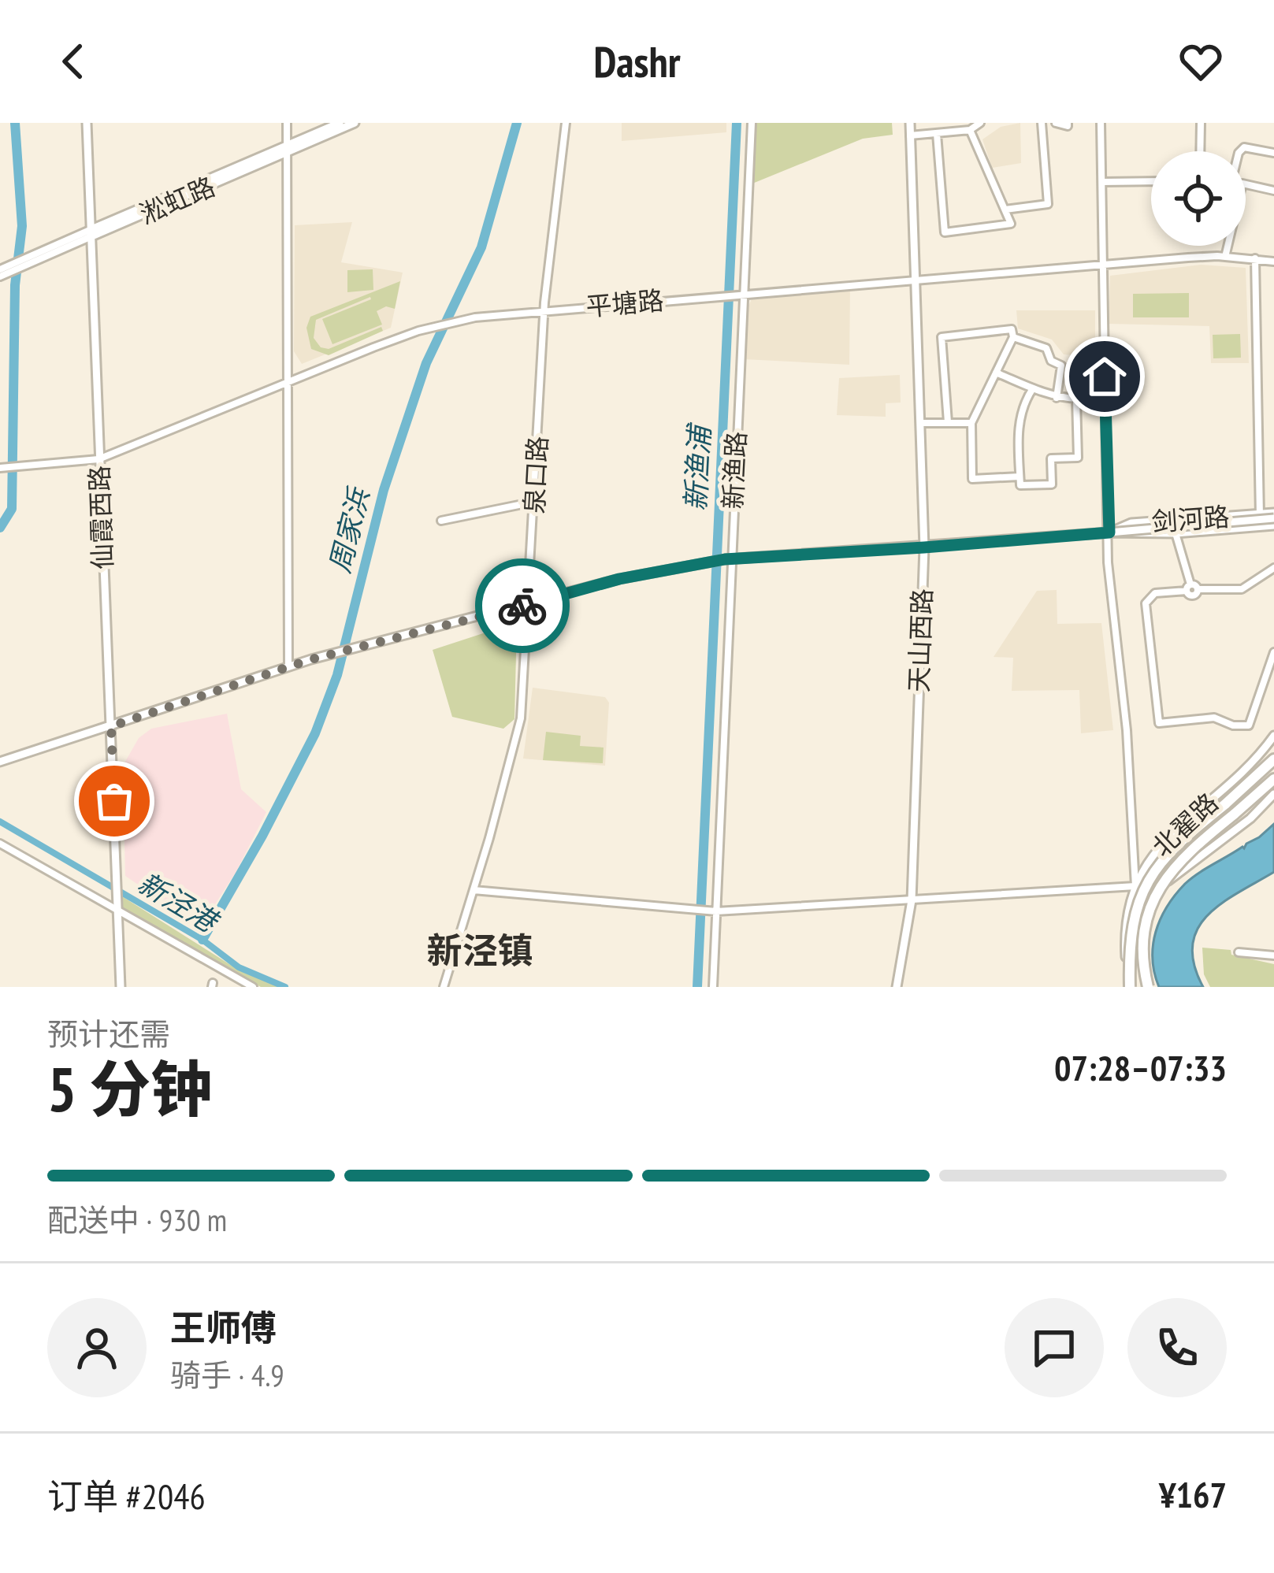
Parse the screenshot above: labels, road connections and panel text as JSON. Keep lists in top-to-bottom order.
{
  "streets": {
    "main road": [
      "淞虹路",
      "仙霞西路",
      "剑河路",
      "天山西路",
      "北翟路"
    ],
    "street": ["平塘路", "新渔路", "泉口路"]
  },
  "crossings": [
    ["淞虹路", "仙霞西路"],
    ["平塘路", "新渔路"],
    ["平塘路", "泉口路"],
    ["平塘路", "仙霞西路"],
    ["平塘路", "天山西路"],
    ["新渔路", "剑河路"],
    ["泉口路", "剑河路"],
    ["仙霞西路", "剑河路"],
    ["剑河路", "天山西路"]
  ],
  "districts": ["新泾镇"],
  "water": ["新渔浦", "周家浜", "新泾港"],
  "page": {
    "header": "Dashr",
    "heading": ["5 分钟", "预计还需", "07:28–07:33"],
    "panel": [
      "王师傅",
      "骑手 · 4.9",
      "订单 #2046",
      "¥167"
    ],
    "bar": "配送中 · 930 m"
  }
}
